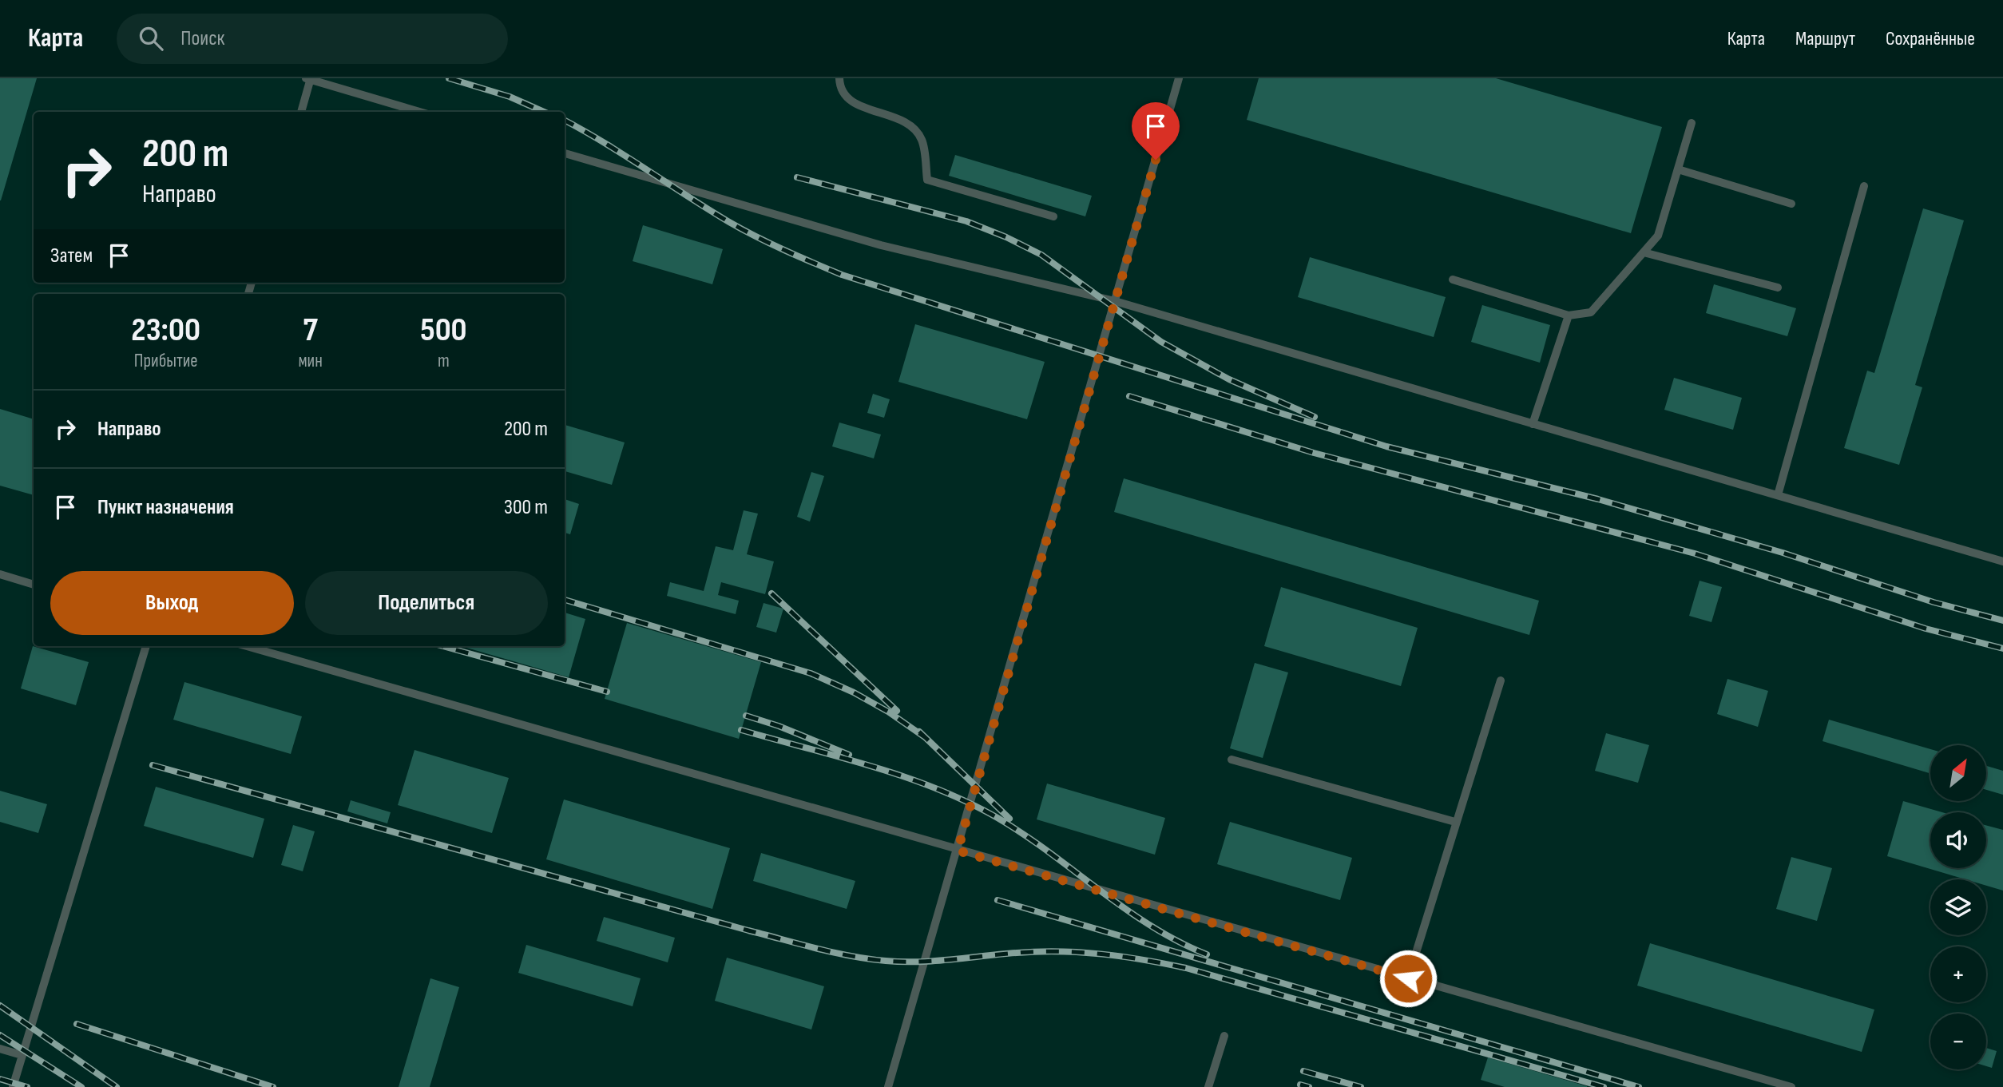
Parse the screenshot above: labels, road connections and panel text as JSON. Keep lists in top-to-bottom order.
{
  "north": "top right",
  "page": {
    "header": "Карта",
    "search": "Поиск",
    "nav": ["Карта", "Маршрут", "Сохранённые"],
    "turn": ["200 m", "Направо"],
    "then": "Затем",
    "eta": [
      "23:00",
      "Прибытие",
      "7",
      "мин",
      "500",
      "m"
    ],
    "list": [
      {
        "name": "Направо",
        "value": "200 m"
      },
      {
        "name": "Пункт назначения",
        "value": "300 m"
      }
    ],
    "buttons": ["Выход", "Поделиться"],
    "map_buttons": ["+", "−"]
  }
}
